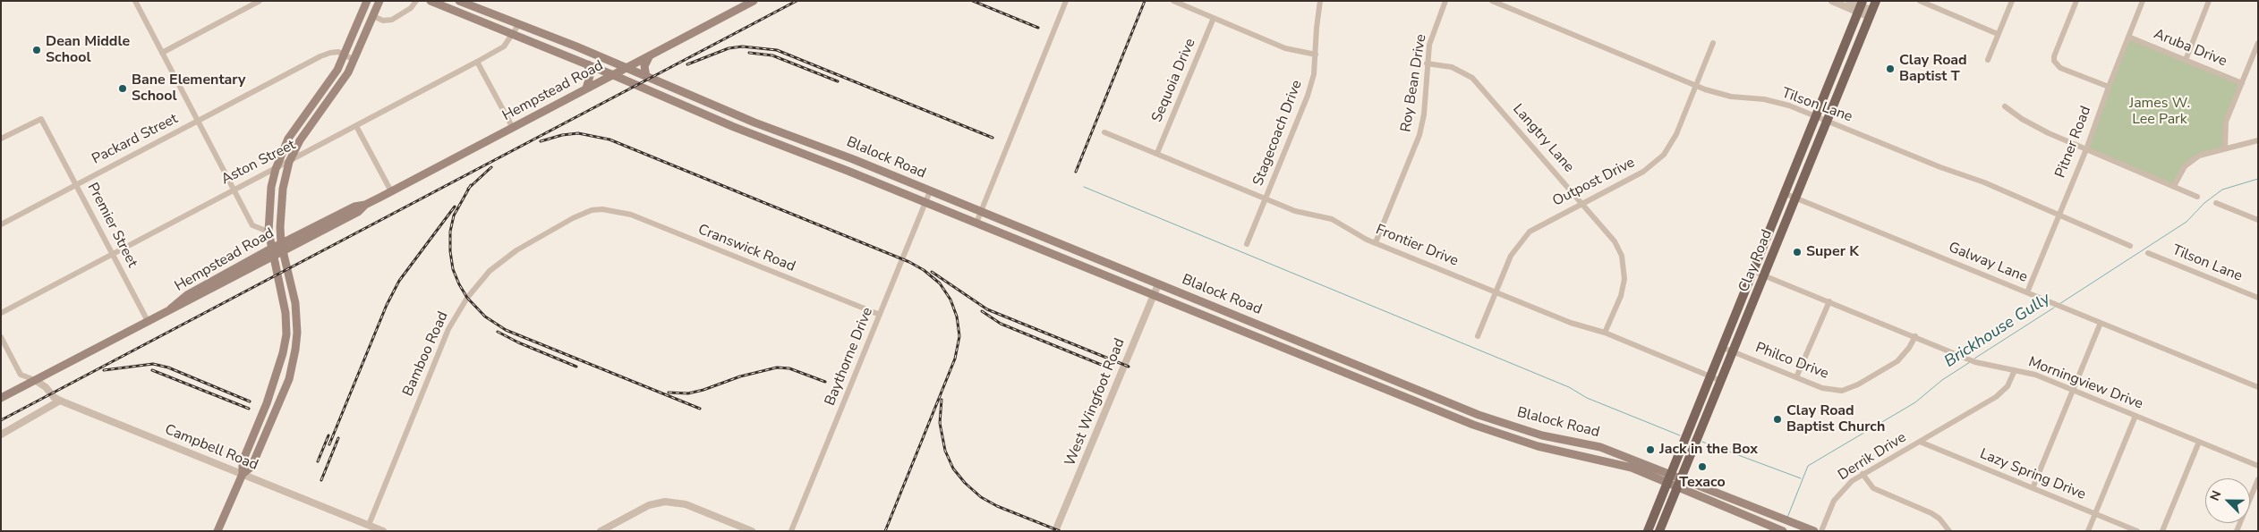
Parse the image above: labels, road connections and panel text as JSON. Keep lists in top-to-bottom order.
{
  "streets": {
    "main road": ["Hempstead Road", "Blalock Road", "Clay Road"],
    "street": [
      "Aruba Drive",
      "Sequoia Drive",
      "Roy Bean Drive",
      "Tilson Lane",
      "Stagecoach Drive",
      "Langtry Lane",
      "Packard Street",
      "Pitner Road",
      "Aston Street",
      "Outpost Drive",
      "Premier Street",
      "Frontier Drive",
      "Cranswick Road",
      "Galway Lane",
      "Bamboo Road",
      "Baythorne Drive",
      "Philco Drive",
      "Morningview Drive",
      "West Wingfoot Road",
      "Campbell Road",
      "Derrik Drive",
      "Lazy Spring Drive"
    ]
  },
  "crossings": [
    ["Aruba Drive", "Pitner Road"],
    ["Sequoia Drive", "Frontier Drive"],
    ["Roy Bean Drive", "Langtry Lane"],
    ["Roy Bean Drive", "Frontier Drive"],
    ["Hempstead Road", "Blalock Road"],
    ["Hempstead Road", "Premier Street"],
    ["Hempstead Road", "Campbell Road"],
    ["Tilson Lane", "Pitner Road"],
    ["Tilson Lane", "Outpost Drive"],
    ["Tilson Lane", "Clay Road"],
    ["Stagecoach Drive", "Frontier Drive"],
    ["Langtry Lane", "Outpost Drive"],
    ["Langtry Lane", "Frontier Drive"],
    ["Packard Street", "Premier Street"],
    ["Pitner Road", "Galway Lane"],
    ["Blalock Road", "Aston Street"],
    ["Blalock Road", "Clay Road"],
    ["Blalock Road", "Baythorne Drive"],
    ["Blalock Road", "West Wingfoot Road"],
    ["Aston Street", "Premier Street"],
    ["Outpost Drive", "Frontier Drive"],
    ["Frontier Drive", "Clay Road"],
    ["Cranswick Road", "Bamboo Road"],
    ["Cranswick Road", "Baythorne Drive"],
    ["Clay Road", "Galway Lane"],
    ["Clay Road", "Philco Drive"],
    ["Clay Road", "Morningview Drive"],
    ["Bamboo Road", "Campbell Road"],
    ["Philco Drive", "Morningview Drive"],
    ["Morningview Drive", "Derrik Drive"],
    ["Derrik Drive", "Lazy Spring Drive"]
  ],
  "water": ["Brickhouse Gully"],
  "parks": ["James W. Lee Park"],
  "places": [
    "Dean Middle School",
    "Clay Road Baptist T",
    "Bane Elementary School",
    "Super K",
    "Clay Road Baptist Church",
    "Jack in the Box",
    "Texaco"
  ],
  "north": "top left"
}
